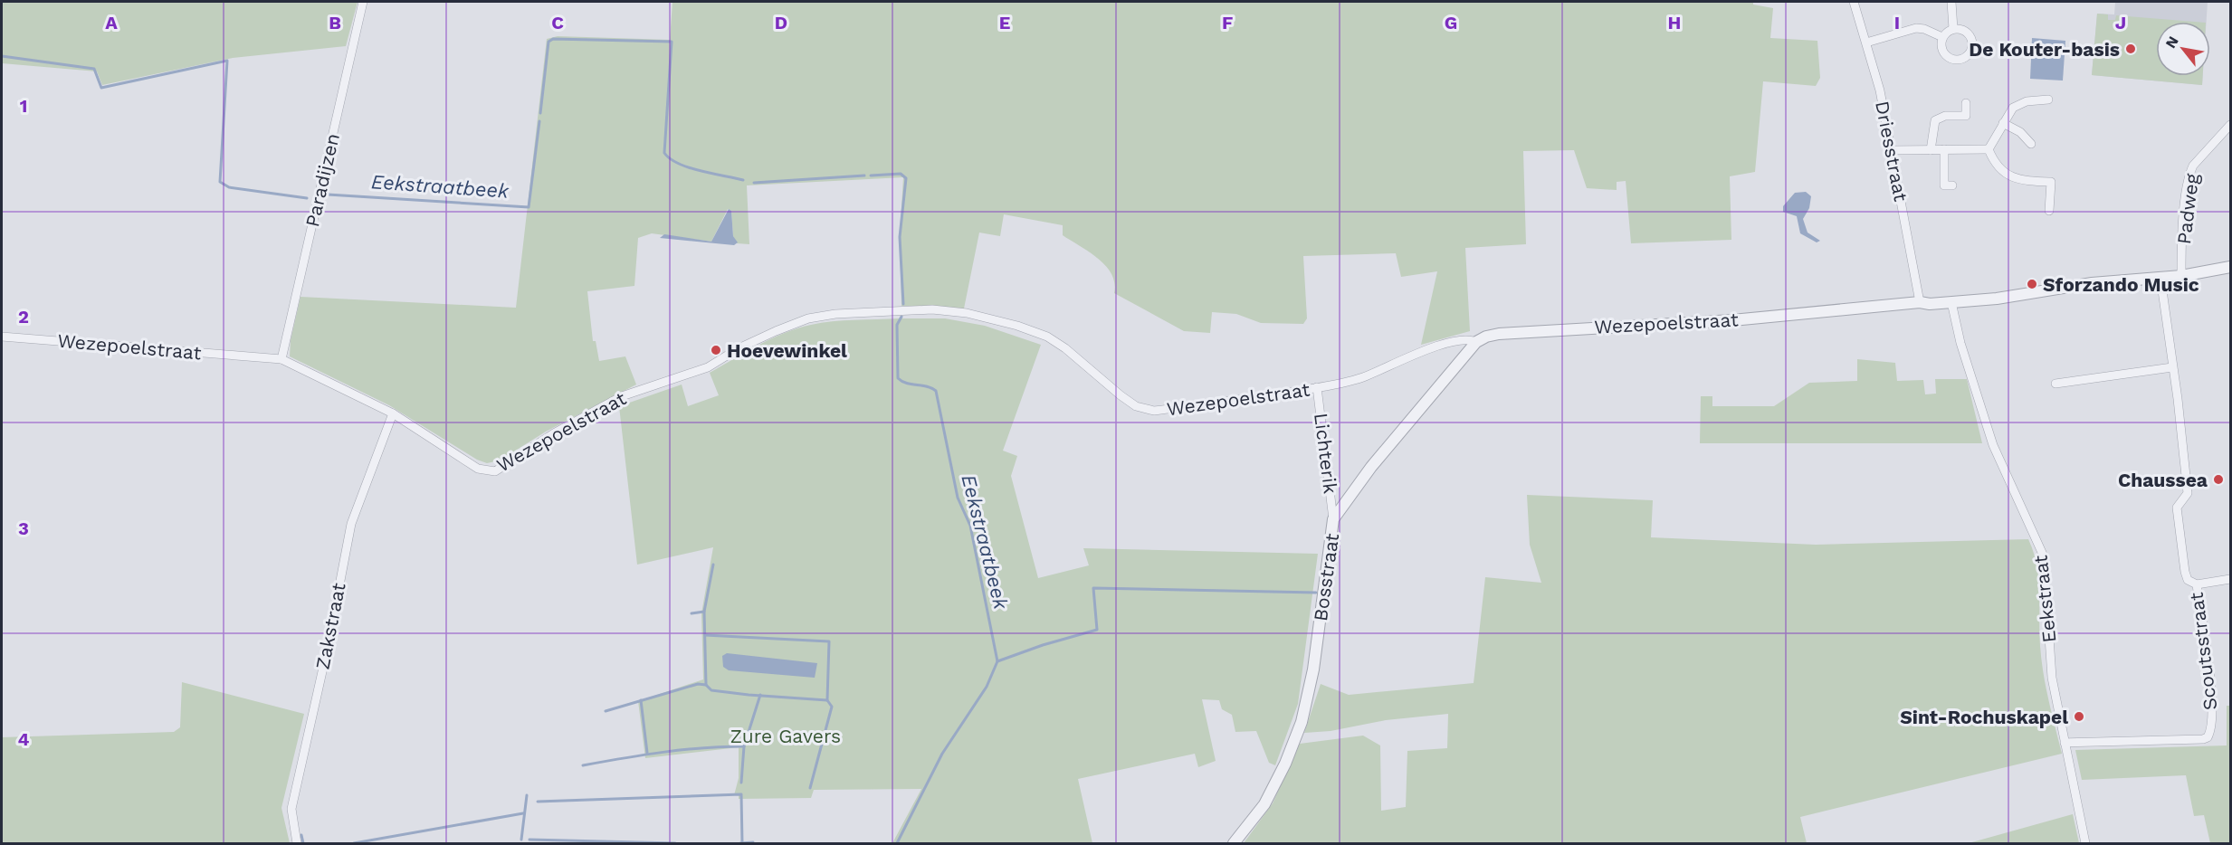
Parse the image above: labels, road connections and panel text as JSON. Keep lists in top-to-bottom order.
{
  "streets": {
    "street": [
      "Driesstraat",
      "Paradijzen",
      "Padweg",
      "Wezepoelstraat",
      "Lichterik",
      "Bosstraat",
      "Eekstraat",
      "Zakstraat",
      "Scoutsstraat"
    ]
  },
  "crossings": [
    ["Driesstraat", "Wezepoelstraat"],
    ["Paradijzen", "Wezepoelstraat"],
    ["Padweg", "Wezepoelstraat"],
    ["Wezepoelstraat", "Lichterik"],
    ["Wezepoelstraat", "Bosstraat"],
    ["Wezepoelstraat", "Eekstraat"],
    ["Wezepoelstraat", "Zakstraat"],
    ["Wezepoelstraat", "Scoutsstraat"],
    ["Lichterik", "Bosstraat"],
    ["Eekstraat", "Scoutsstraat"]
  ],
  "water": ["Eekstraatbeek"],
  "parks": ["Zure Gavers"],
  "places": [
    "De Kouter-basis",
    "Sforzando Music",
    "Hoevewinkel",
    "Chaussea",
    "Sint-Rochuskapel"
  ],
  "north": "top left",
  "grid": {
    "columns": [
      "A",
      "B",
      "C",
      "D",
      "E",
      "F",
      "G",
      "H",
      "I",
      "J"
    ],
    "rows": [
      "1",
      "2",
      "3",
      "4"
    ]
  }
}
